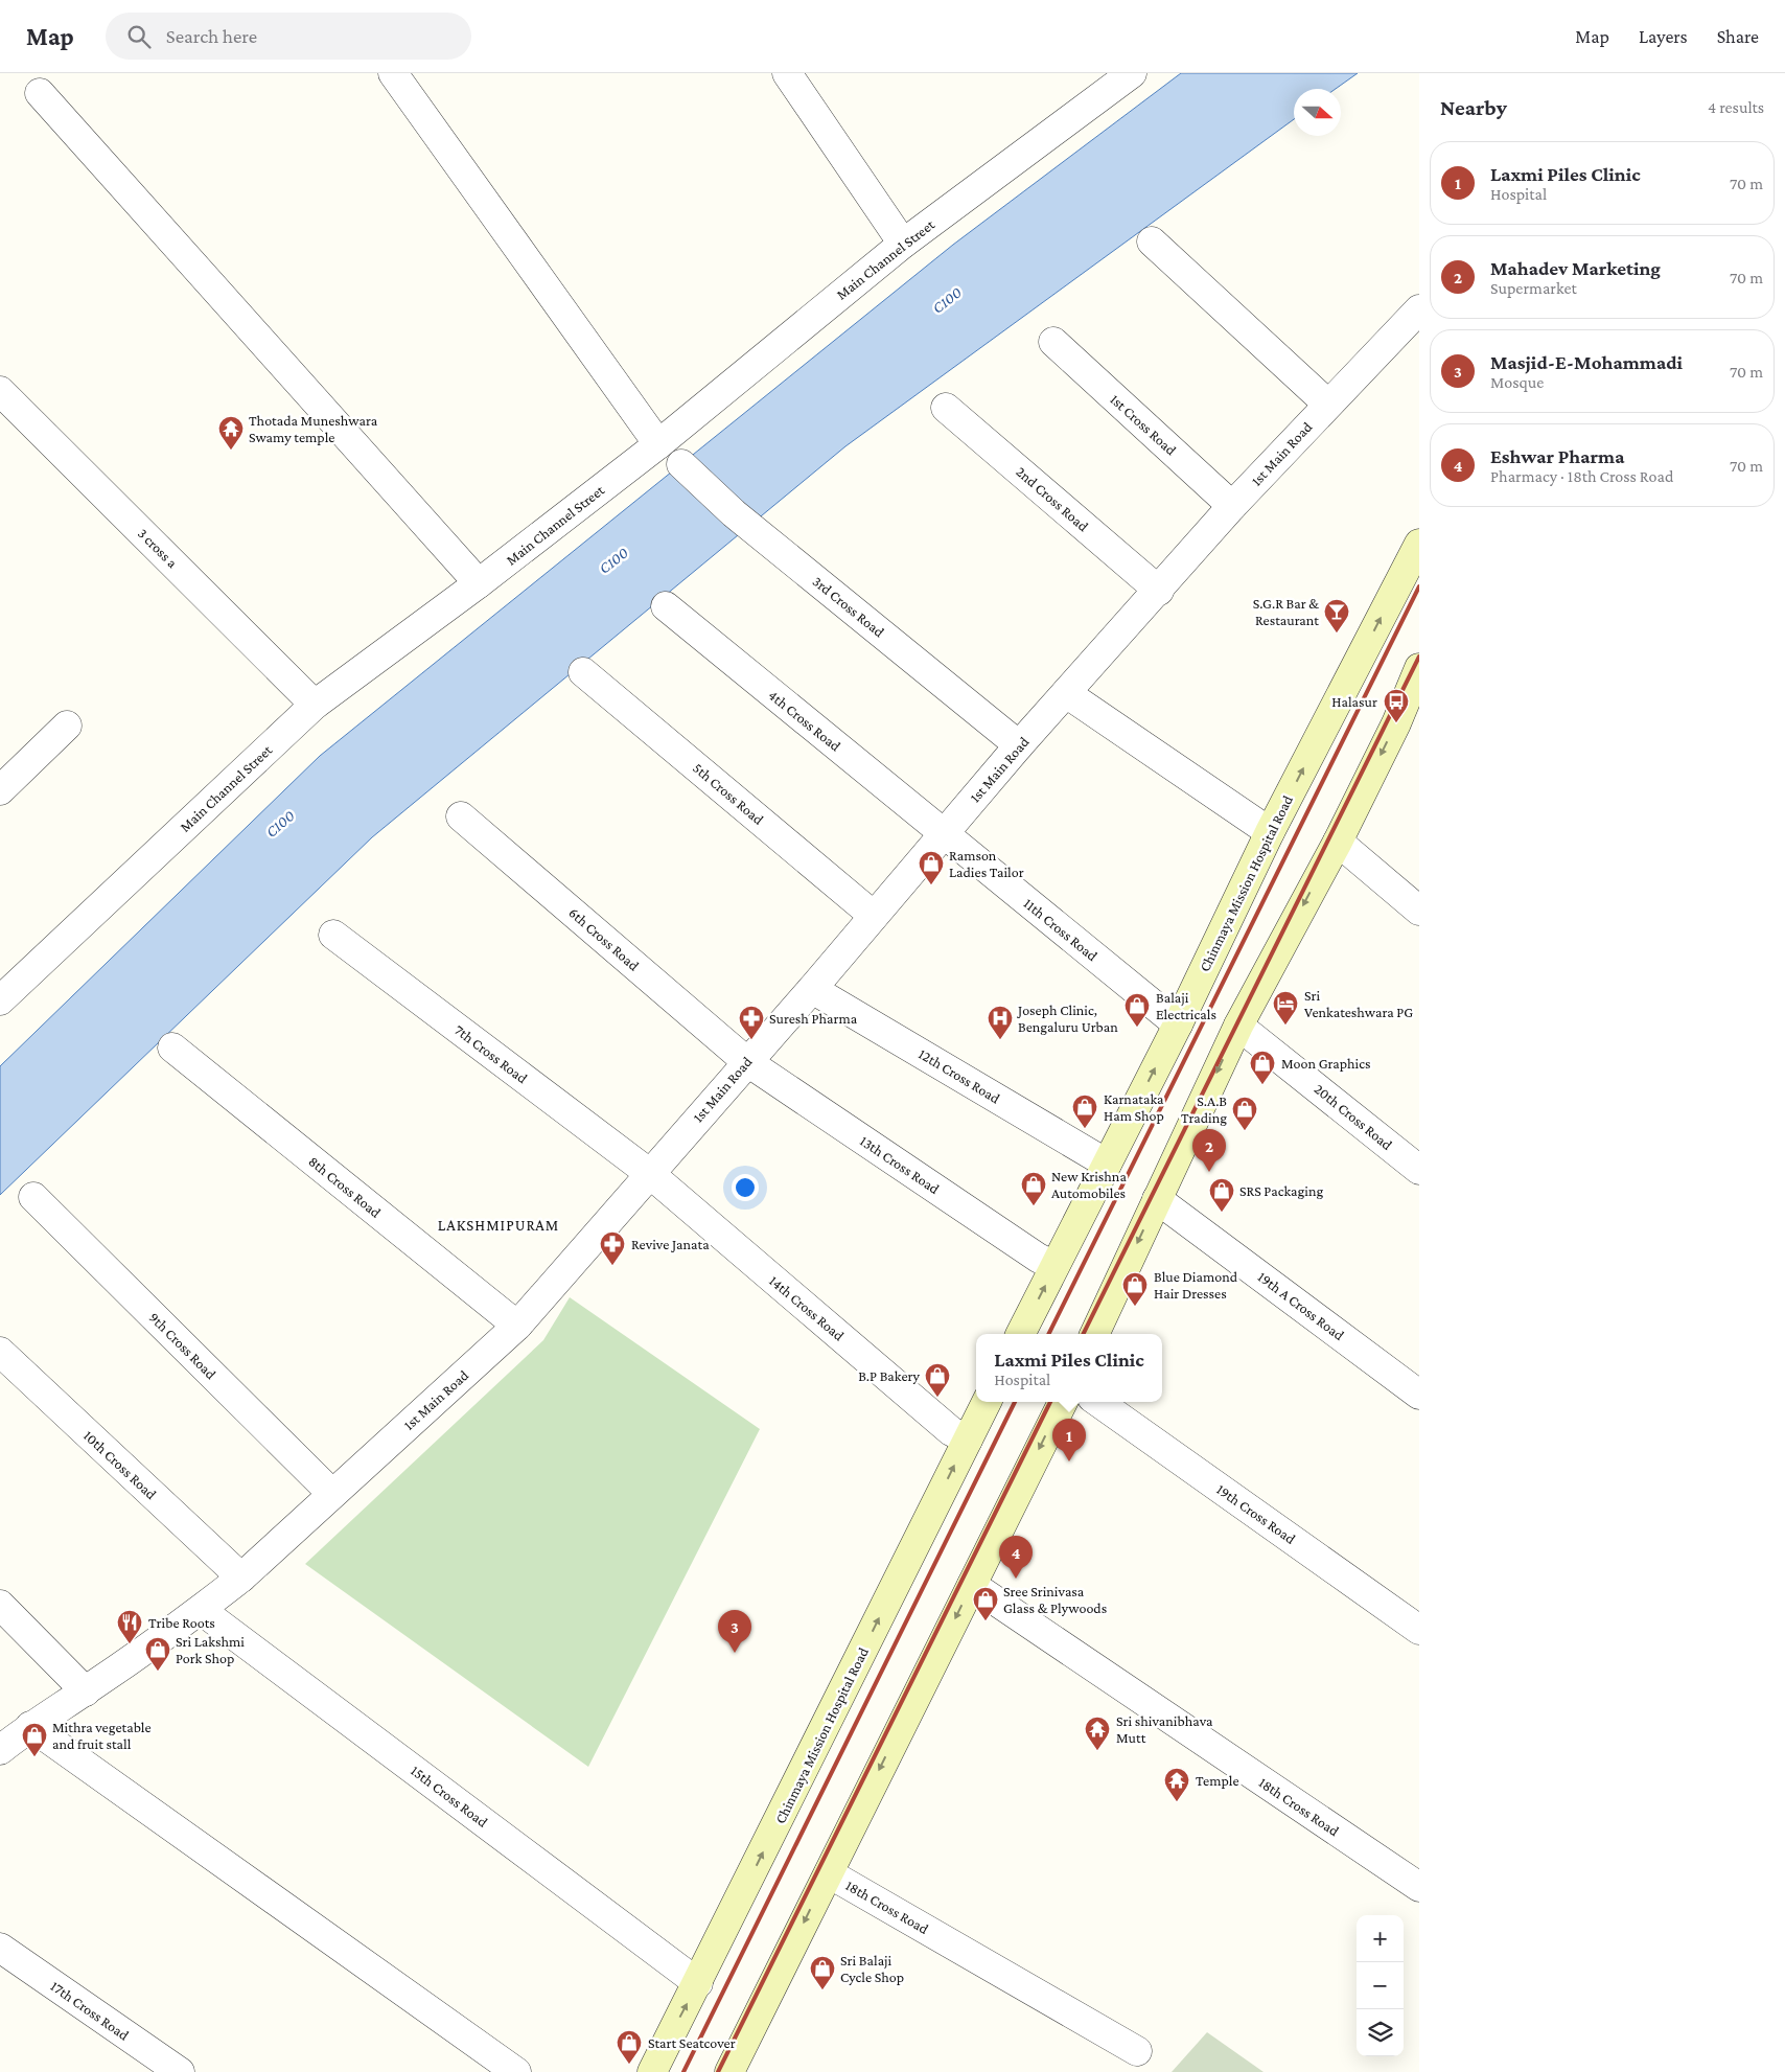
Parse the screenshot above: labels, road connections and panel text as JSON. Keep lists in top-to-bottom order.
{
  "streets": {
    "main road": ["Chinmaya Mission Hospital Road"],
    "street": [
      "Main Channel Street",
      "1st Cross Road",
      "1st Main Road",
      "2nd Cross Road",
      "3 cross a",
      "3rd Cross Road",
      "4th Cross Road",
      "5th Cross Road",
      "11th Cross Road",
      "6th Cross Road",
      "7th Cross Road",
      "12th Cross Road",
      "20th Cross Road",
      "13th Cross Road",
      "8th Cross Road",
      "19th A Cross Road",
      "14th Cross Road",
      "9th Cross Road",
      "10th Cross Road",
      "19th Cross Road",
      "15th Cross Road",
      "18th Cross Road",
      "17th Cross Road"
    ]
  },
  "crossings": [
    ["Main Channel Street", "3 cross a"],
    ["1st Cross Road", "1st Main Road"],
    ["1st Main Road", "2nd Cross Road"],
    ["1st Main Road", "3rd Cross Road"],
    ["1st Main Road", "4th Cross Road"],
    ["1st Main Road", "5th Cross Road"],
    ["1st Main Road", "11th Cross Road"],
    ["1st Main Road", "6th Cross Road"],
    ["1st Main Road", "7th Cross Road"],
    ["1st Main Road", "12th Cross Road"],
    ["1st Main Road", "13th Cross Road"],
    ["1st Main Road", "8th Cross Road"],
    ["1st Main Road", "14th Cross Road"],
    ["1st Main Road", "9th Cross Road"],
    ["1st Main Road", "10th Cross Road"],
    ["1st Main Road", "15th Cross Road"],
    ["4th Cross Road", "11th Cross Road"],
    ["Chinmaya Mission Hospital Road", "11th Cross Road"],
    ["Chinmaya Mission Hospital Road", "12th Cross Road"],
    ["Chinmaya Mission Hospital Road", "13th Cross Road"],
    ["Chinmaya Mission Hospital Road", "14th Cross Road"],
    ["Chinmaya Mission Hospital Road", "15th Cross Road"],
    ["6th Cross Road", "13th Cross Road"],
    ["7th Cross Road", "14th Cross Road"]
  ],
  "districts": ["LAKSHMIPURAM"],
  "water": ["C100"],
  "places": {
    "temple": ["Thotada Muneshwara Swamy temple", "Sri shivanibhava Mutt", "Temple"],
    "bar": ["S.G.R Bar & Restaurant"],
    "bus stop": ["Halasur"],
    "shop": [
      "Ramson Ladies Tailor",
      "Balaji Electricals",
      "Moon Graphics",
      "Karnataka Ham Shop",
      "S.A.B Trading",
      "New Krishna Automobiles",
      "SRS Packaging",
      "Blue Diamond Hair Dresses",
      "B.P Bakery",
      "Sree Srinivasa Glass & Plywoods",
      "Sri Lakshmi Pork Shop",
      "Mithra vegetable and fruit stall",
      "Sri Balaji Cycle Shop",
      "Start Seatcover"
    ],
    "hotel": ["Sri Venkateshwara PG"],
    "pharmacy": ["Suresh Pharma", "Revive Janata"],
    "hospital": ["Joseph Clinic, Bengaluru Urban"],
    "restaurant": ["Tribe Roots"]
  },
  "north": "right",
  "page": {
    "header": "Map",
    "search": "Search here",
    "nav": ["Map", "Layers", "Share"],
    "heading": ["Nearby", "4 results"],
    "list": [
      {
        "mark": "1",
        "name": "Laxmi Piles Clinic",
        "note": "Hospital",
        "value": "70 m"
      },
      {
        "mark": "2",
        "name": "Mahadev Marketing",
        "note": "Supermarket",
        "value": "70 m"
      },
      {
        "mark": "3",
        "name": "Masjid-E-Mohammadi",
        "note": "Mosque",
        "value": "70 m"
      },
      {
        "mark": "4",
        "name": "Eshwar Pharma",
        "note": "Pharmacy · 18th Cross Road",
        "value": "70 m"
      }
    ],
    "pins": [
      "2",
      "1",
      "4",
      "3"
    ],
    "popup": ["Laxmi Piles Clinic", "Hospital"],
    "map_buttons": ["+", "−"]
  }
}
